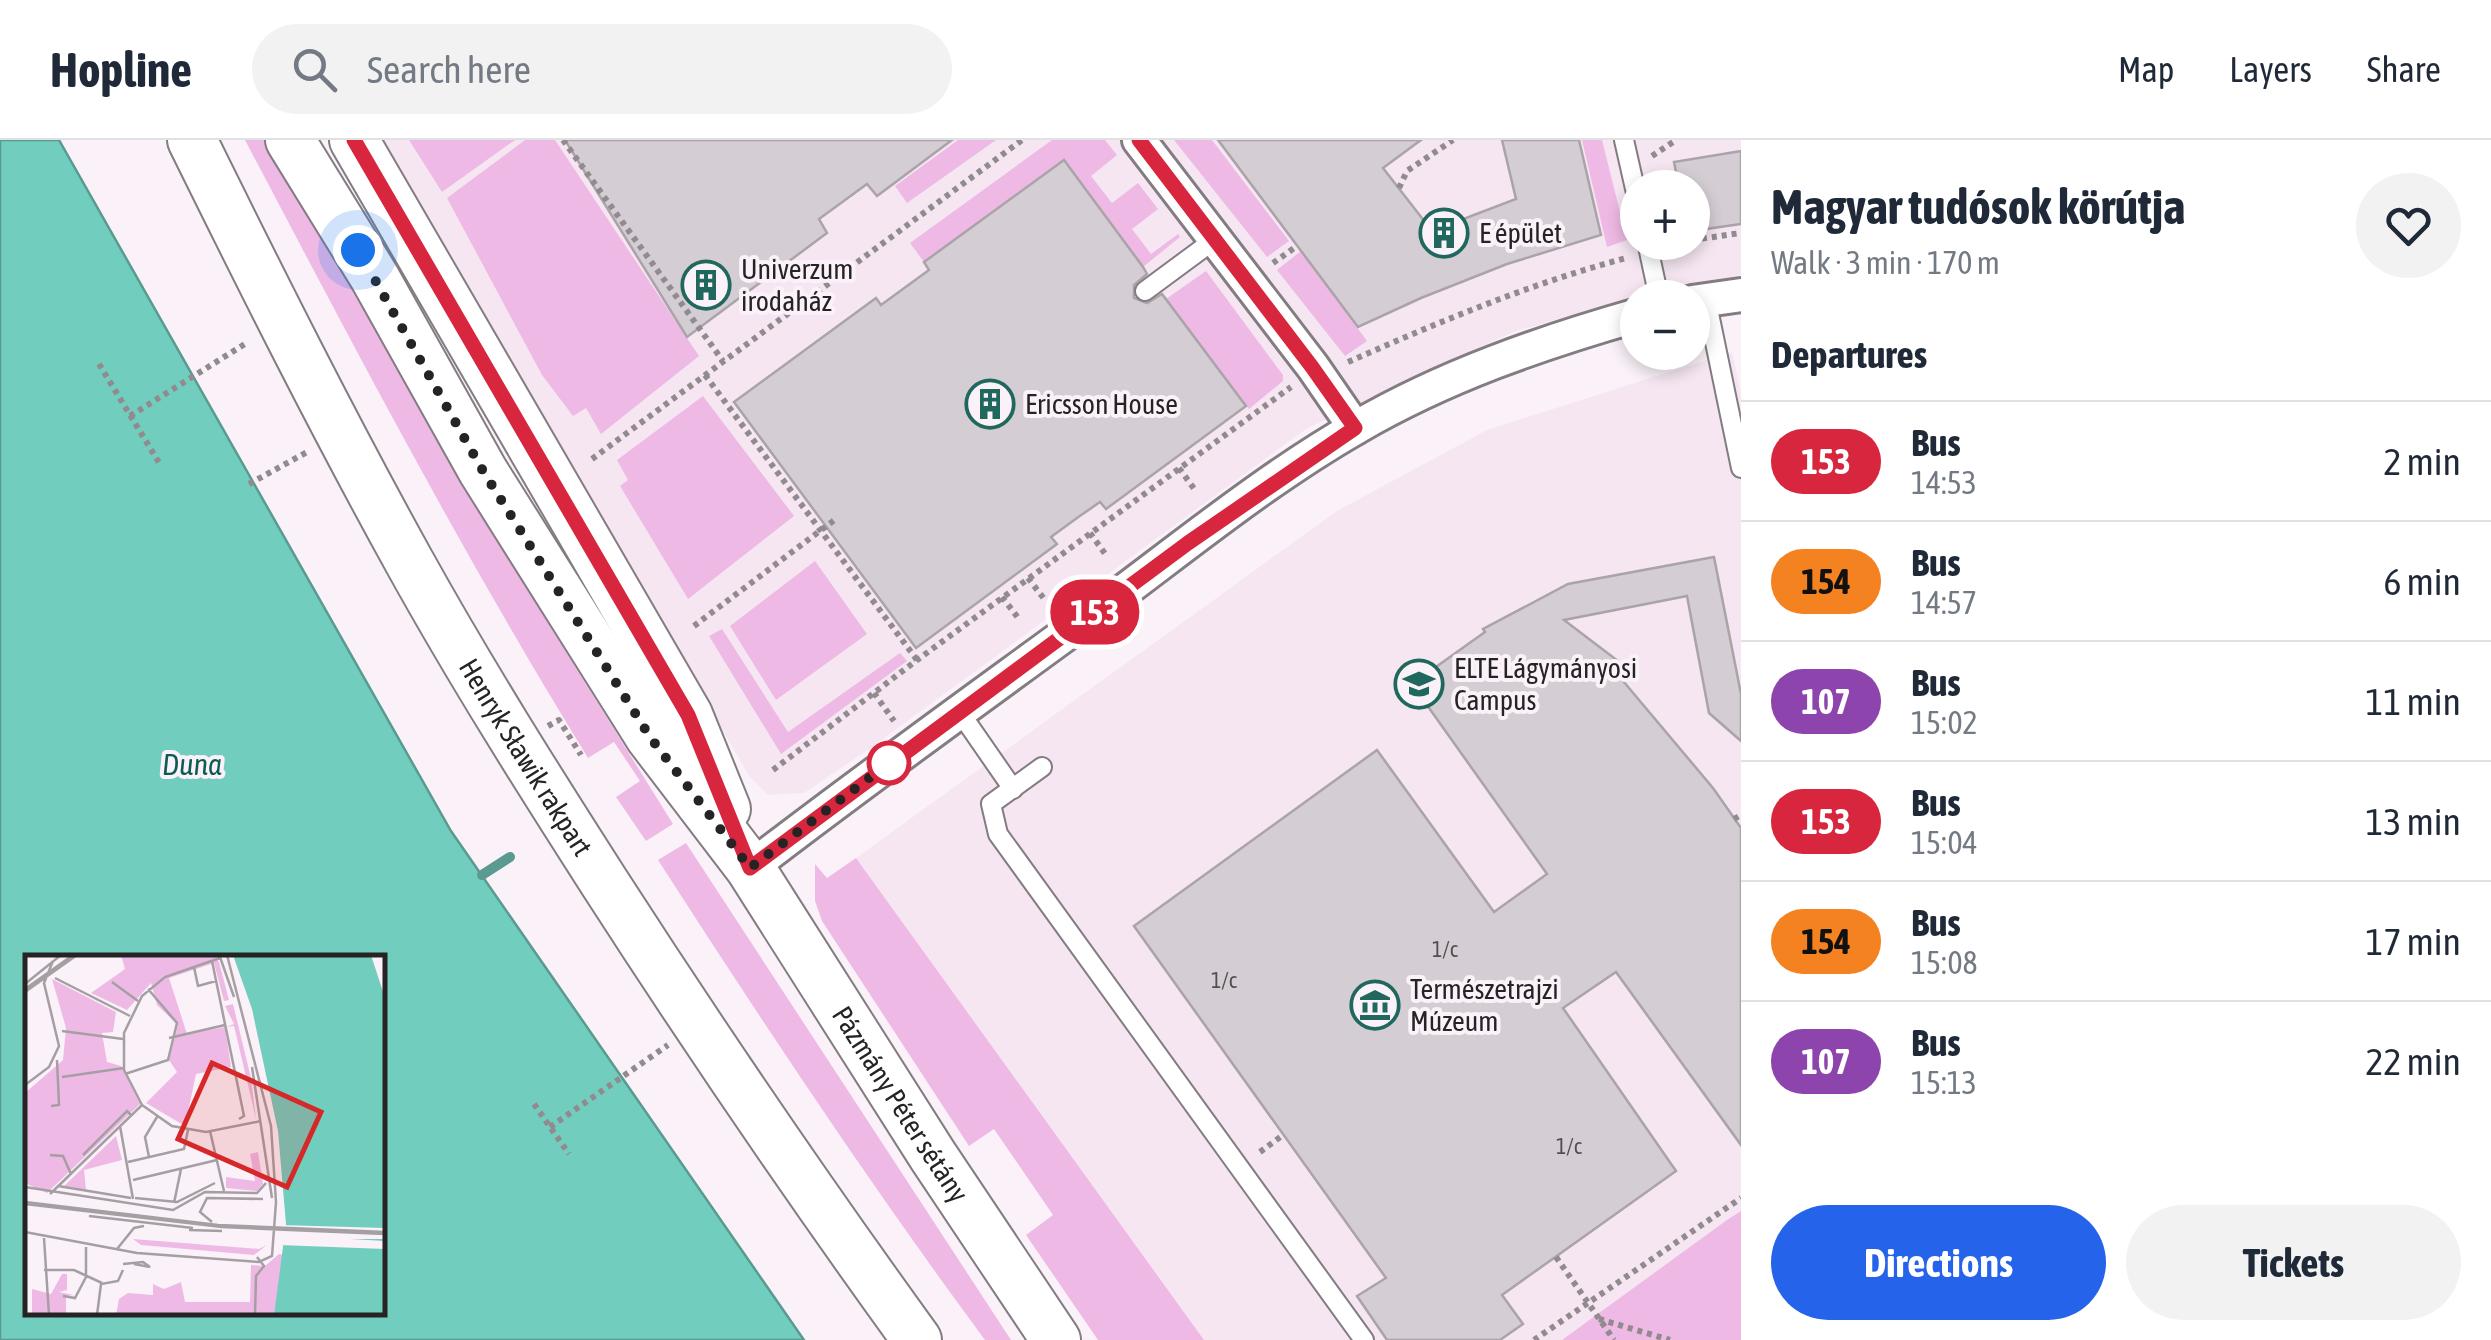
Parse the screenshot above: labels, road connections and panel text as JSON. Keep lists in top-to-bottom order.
{
  "streets": {
    "street": ["Henryk Sławik rakpart", "Pázmány Péter sétány"]
  },
  "water": ["Duna"],
  "places": {
    "building": ["E épület", "Univerzum irodaház", "Ericsson House"],
    "school or university": ["ELTE Lágymányosi Campus"],
    "museum": ["Természetrajzi Múzeum"]
  },
  "lines": ["bus line 153"],
  "house_numbers": ["1/c", "1/c", "1/c"],
  "page": {
    "header": "Hopline",
    "search": "Search here",
    "nav": ["Map", "Layers", "Share"],
    "on_map": "153",
    "heading": [
      ["Magyar tudósok körútja", "Walk · 3 min · 170 m"],
      "Departures"
    ],
    "map_buttons": ["+", "−"],
    "list": [
      {
        "mark": "153",
        "name": "Bus",
        "note": "14:53",
        "value": "2 min"
      },
      {
        "mark": "154",
        "name": "Bus",
        "note": "14:57",
        "value": "6 min"
      },
      {
        "mark": "107",
        "name": "Bus",
        "note": "15:02",
        "value": "11 min"
      },
      {
        "mark": "153",
        "name": "Bus",
        "note": "15:04",
        "value": "13 min"
      },
      {
        "mark": "154",
        "name": "Bus",
        "note": "15:08",
        "value": "17 min"
      },
      {
        "mark": "107",
        "name": "Bus",
        "note": "15:13",
        "value": "22 min"
      }
    ],
    "buttons": ["Directions", "Tickets"]
  }
}
